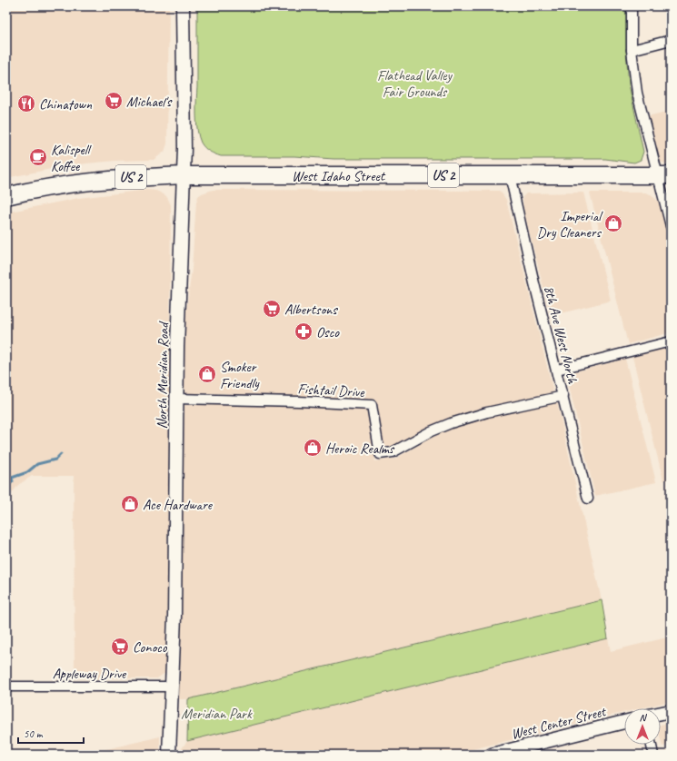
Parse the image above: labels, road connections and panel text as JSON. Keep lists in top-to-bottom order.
{
  "streets": {
    "highway": ["West Idaho Street", "US 2"],
    "street": [
      "8th Ave West North",
      "North Meridian Road",
      "Fishtail Drive",
      "Appleway Drive",
      "West Center Street"
    ]
  },
  "crossings": [
    ["West Idaho Street", "8th Ave West North"],
    ["West Idaho Street", "North Meridian Road"],
    ["8th Ave West North", "Fishtail Drive"],
    ["North Meridian Road", "Fishtail Drive"],
    ["North Meridian Road", "Appleway Drive"]
  ],
  "parks": ["Flathead Valley Fair Grounds", "Meridian Park"],
  "places": {
    "supermarket": ["Michael's", "Albertsons", "Conoco"],
    "restaurant": ["Chinatown"],
    "cafe": ["Kalispell Koffee"],
    "shop": [
      "Imperial Dry Cleaners",
      "Smoker Friendly",
      "Heroic Realms",
      "Ace Hardware"
    ],
    "pharmacy": ["Osco"]
  },
  "scale_bar": "50 m",
  "north": "top"
}
